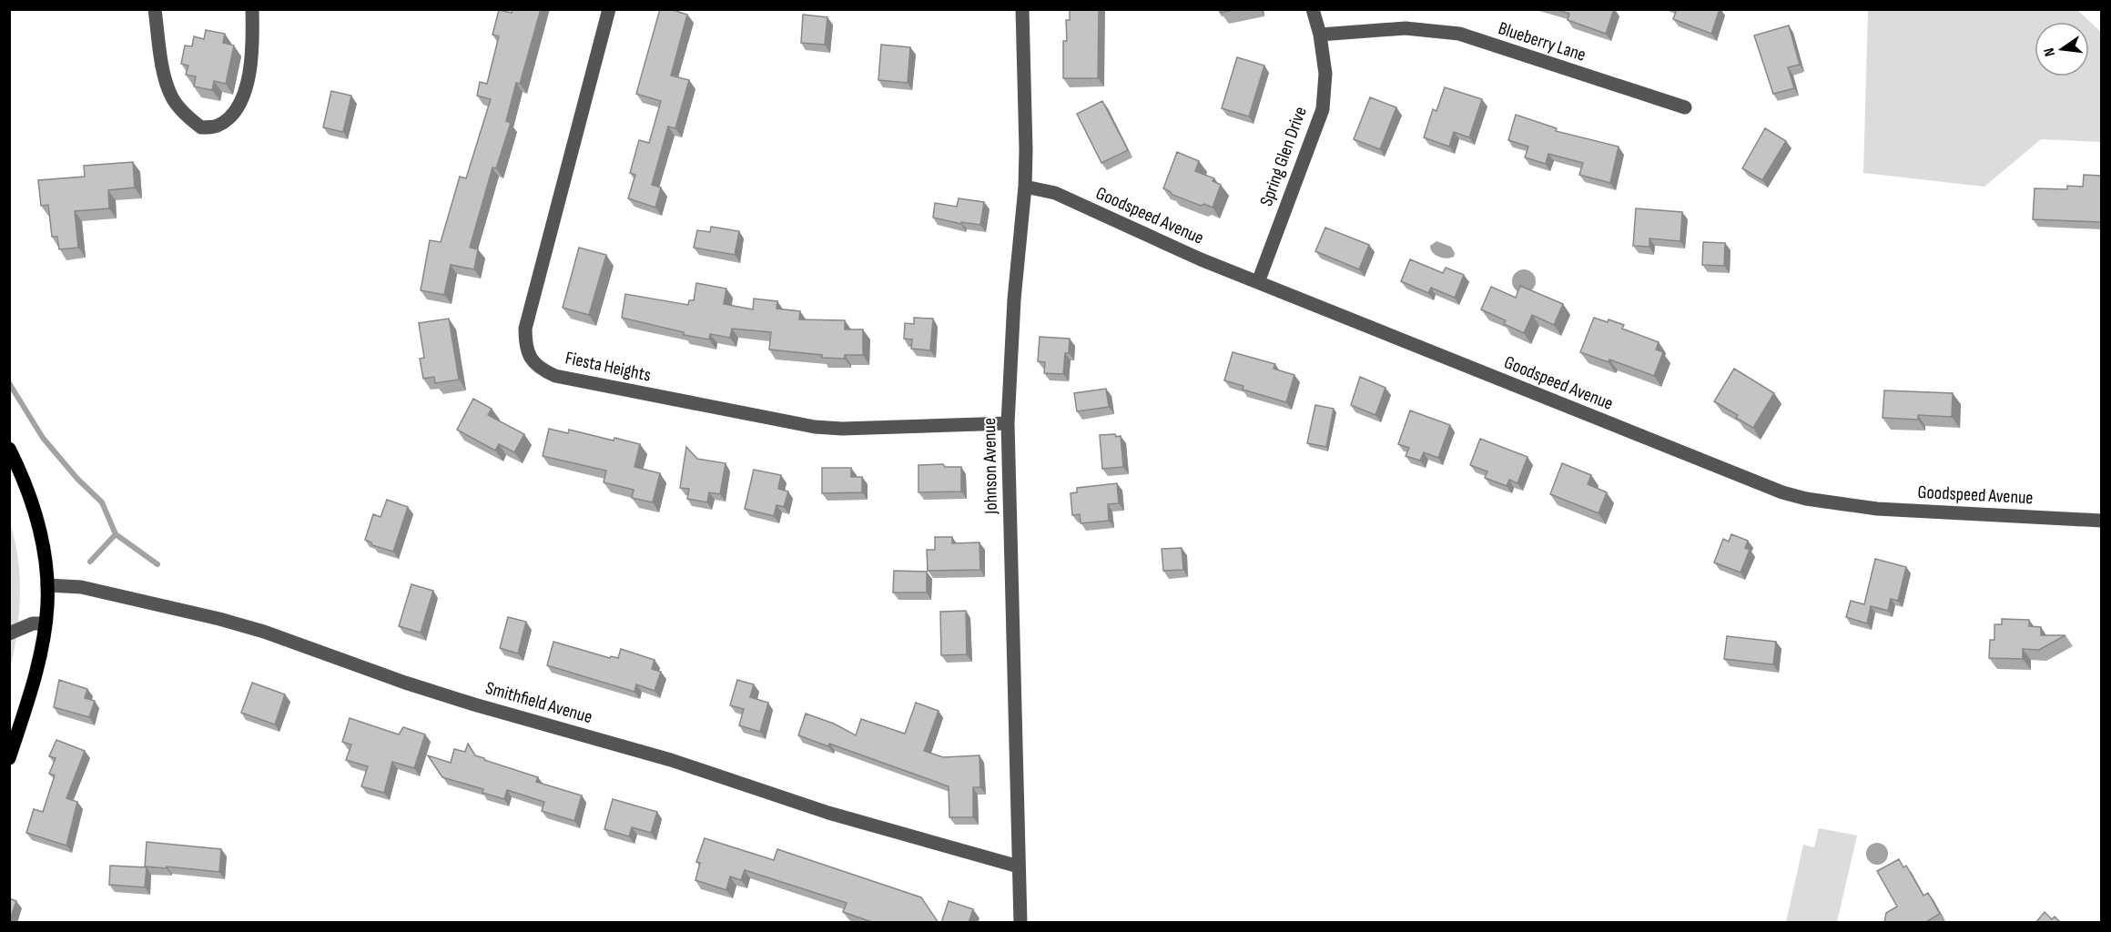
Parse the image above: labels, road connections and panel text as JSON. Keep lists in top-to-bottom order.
{
  "streets": {
    "street": [
      "Blueberry Lane",
      "Spring Glen Drive",
      "Goodspeed Avenue",
      "Fiesta Heights",
      "Johnson Avenue",
      "Smithfield Avenue"
    ]
  },
  "crossings": [
    ["Blueberry Lane", "Spring Glen Drive"],
    ["Spring Glen Drive", "Goodspeed Avenue"],
    ["Goodspeed Avenue", "Johnson Avenue"],
    ["Fiesta Heights", "Johnson Avenue"],
    ["Johnson Avenue", "Smithfield Avenue"]
  ],
  "north": "left"
}
